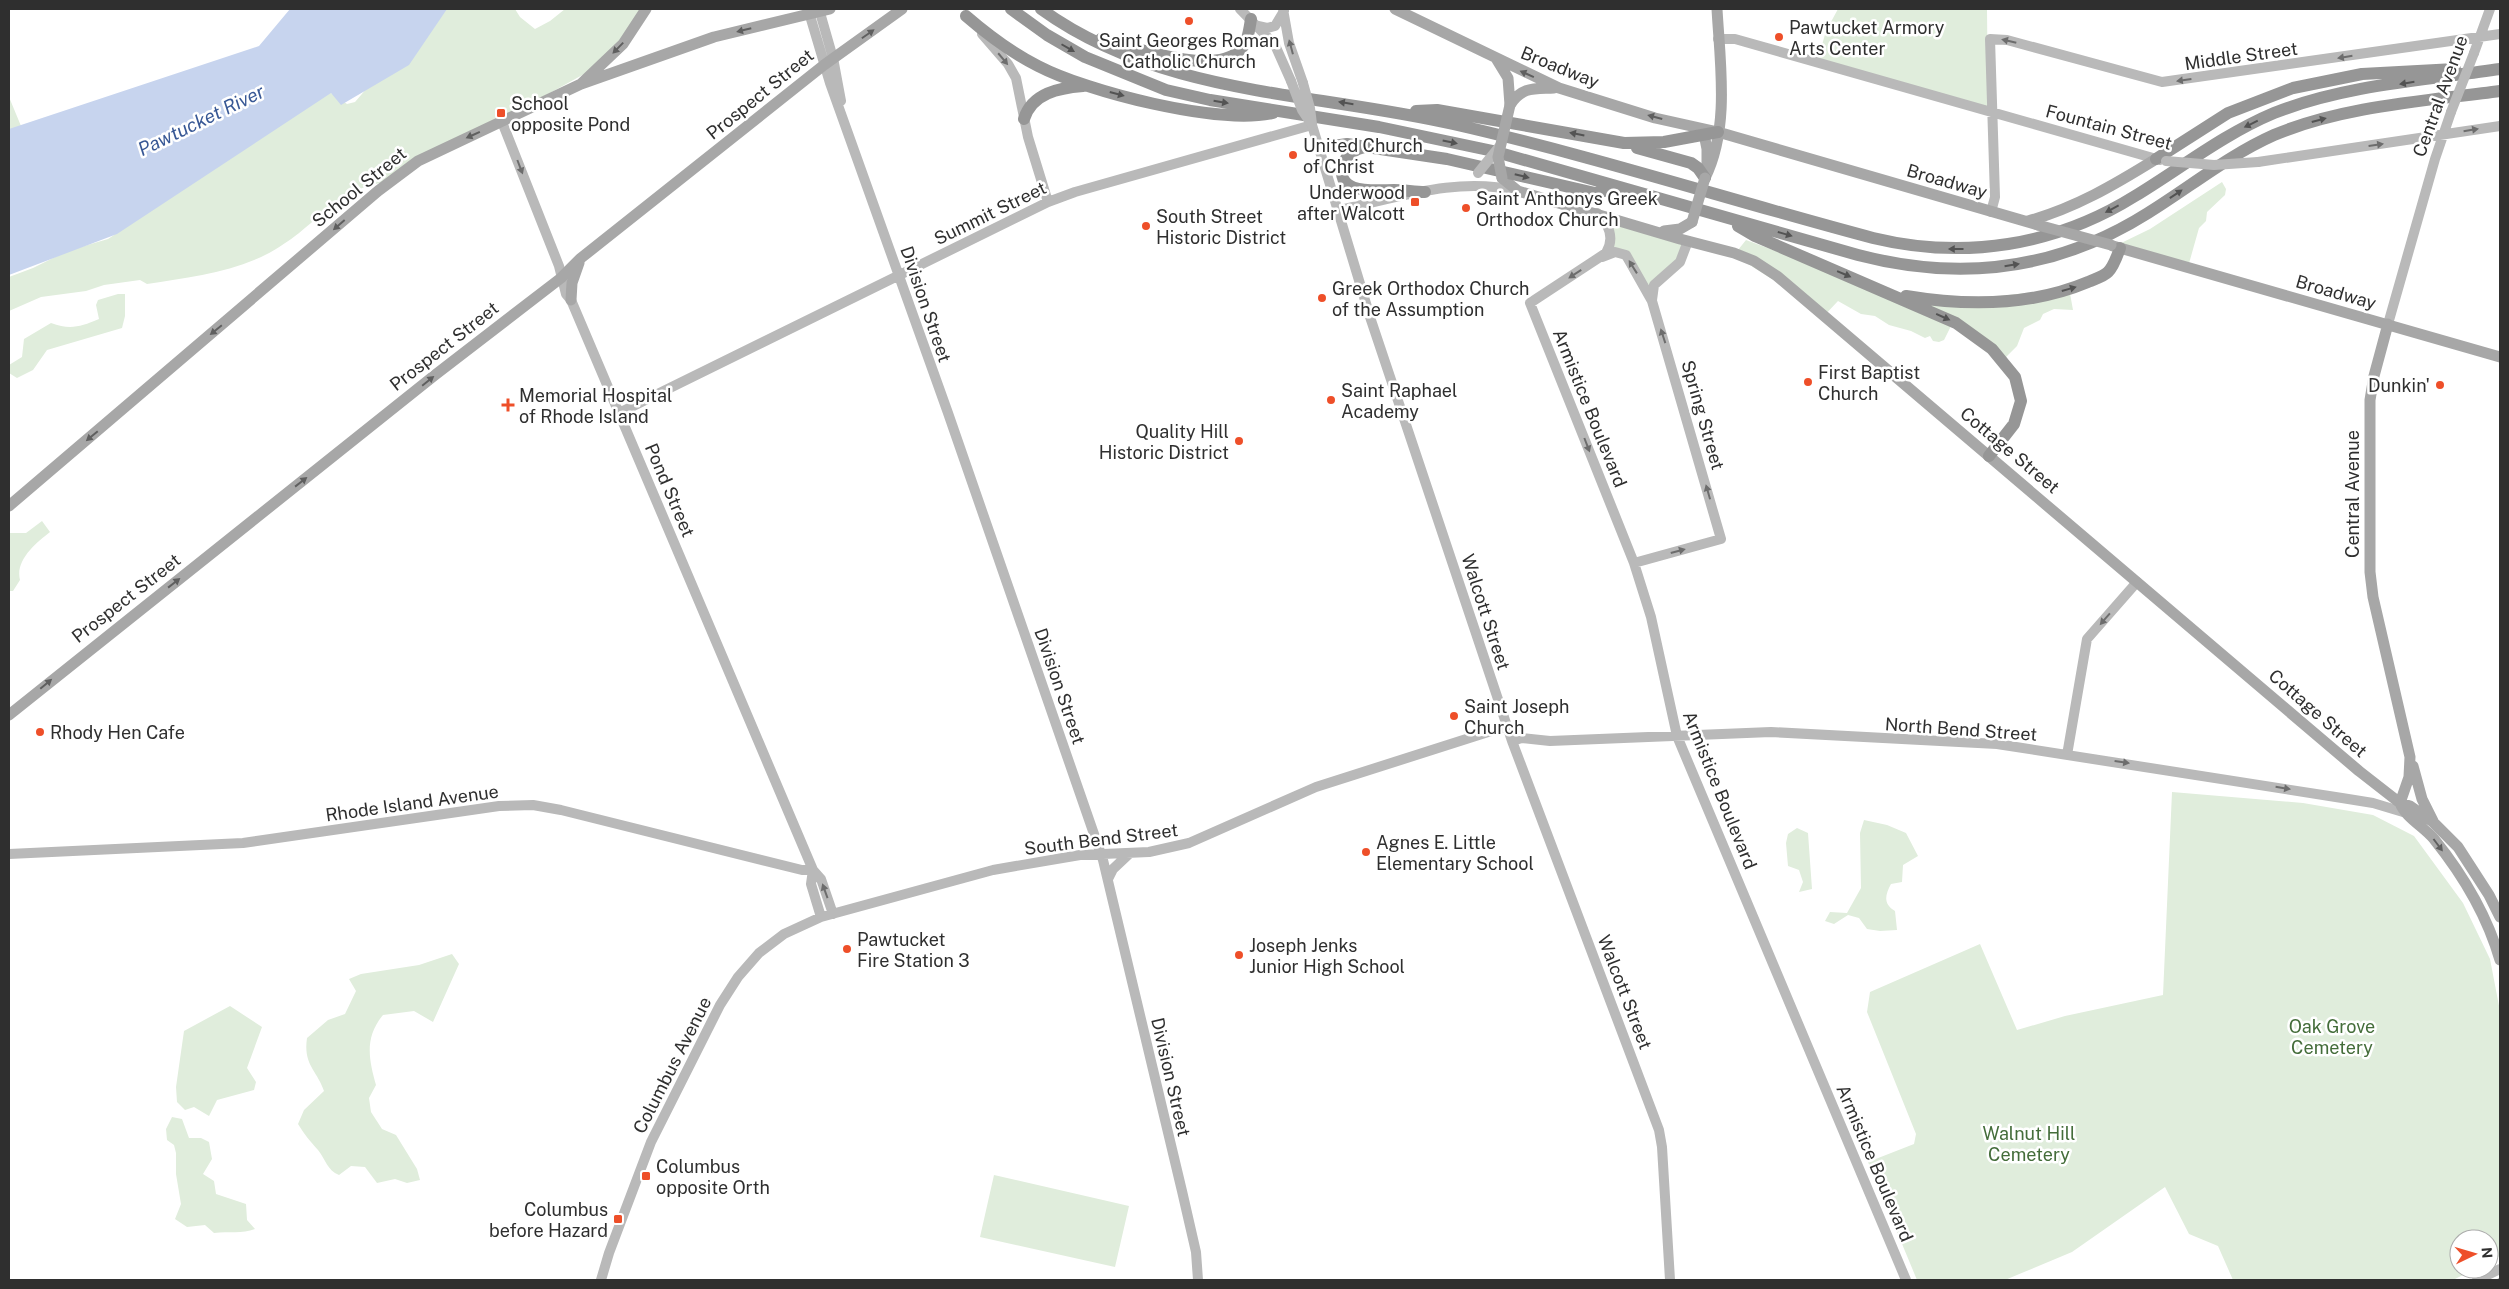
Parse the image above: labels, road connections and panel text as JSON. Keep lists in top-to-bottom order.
{
  "streets": {
    "main road": [
      "Broadway",
      "Prospect Street",
      "Central Avenue",
      "School Street",
      "Cottage Street"
    ],
    "street": [
      "Middle Street",
      "Fountain Street",
      "Summit Street",
      "Division Street",
      "Armistice Boulevard",
      "Spring Street",
      "Pond Street",
      "Walcott Street",
      "North Bend Street",
      "Rhode Island Avenue",
      "South Bend Street",
      "Columbus Avenue"
    ]
  },
  "crossings": [
    ["Middle Street", "Central Avenue"],
    ["Middle Street", "Fountain Street"],
    ["Broadway", "Central Avenue"],
    ["Prospect Street", "Division Street"],
    ["Prospect Street", "Pond Street"],
    ["Central Avenue", "Fountain Street"],
    ["Central Avenue", "Cottage Street"],
    ["Central Avenue", "North Bend Street"],
    ["School Street", "Division Street"],
    ["School Street", "Pond Street"],
    ["Summit Street", "Division Street"],
    ["Summit Street", "Pond Street"],
    ["Summit Street", "Walcott Street"],
    ["Division Street", "South Bend Street"],
    ["Armistice Boulevard", "Spring Street"],
    ["Armistice Boulevard", "North Bend Street"],
    ["Cottage Street", "North Bend Street"],
    ["Pond Street", "Rhode Island Avenue"],
    ["Pond Street", "South Bend Street"],
    ["Pond Street", "Columbus Avenue"],
    ["Walcott Street", "North Bend Street"],
    ["Walcott Street", "South Bend Street"],
    ["South Bend Street", "Columbus Avenue"]
  ],
  "one_way": [
    "Middle Street",
    "Prospect Street",
    "Fountain Street",
    "School Street",
    "North Bend Street"
  ],
  "water": ["Pawtucket River"],
  "parks": ["Oak Grove Cemetery", "Walnut Hill Cemetery"],
  "places": {
    "other": [
      "Saint Georges Roman Catholic Church",
      "Pawtucket Armory Arts Center",
      "United Church of Christ",
      "Saint Anthonys Greek Orthodox Church",
      "South Street Historic District",
      "Greek Orthodox Church of the Assumption",
      "First Baptist Church",
      "Dunkin'",
      "Saint Raphael Academy",
      "Quality Hill Historic District",
      "Saint Joseph Church",
      "Rhody Hen Cafe",
      "Agnes E. Little Elementary School",
      "Pawtucket Fire Station 3",
      "Joseph Jenks Junior High School"
    ],
    "transit": [
      "School opposite Pond",
      "Underwood after Walcott",
      "Columbus opposite Orth",
      "Columbus before Hazard"
    ],
    "health": ["Memorial Hospital of Rhode Island"]
  },
  "north": "right"
}
